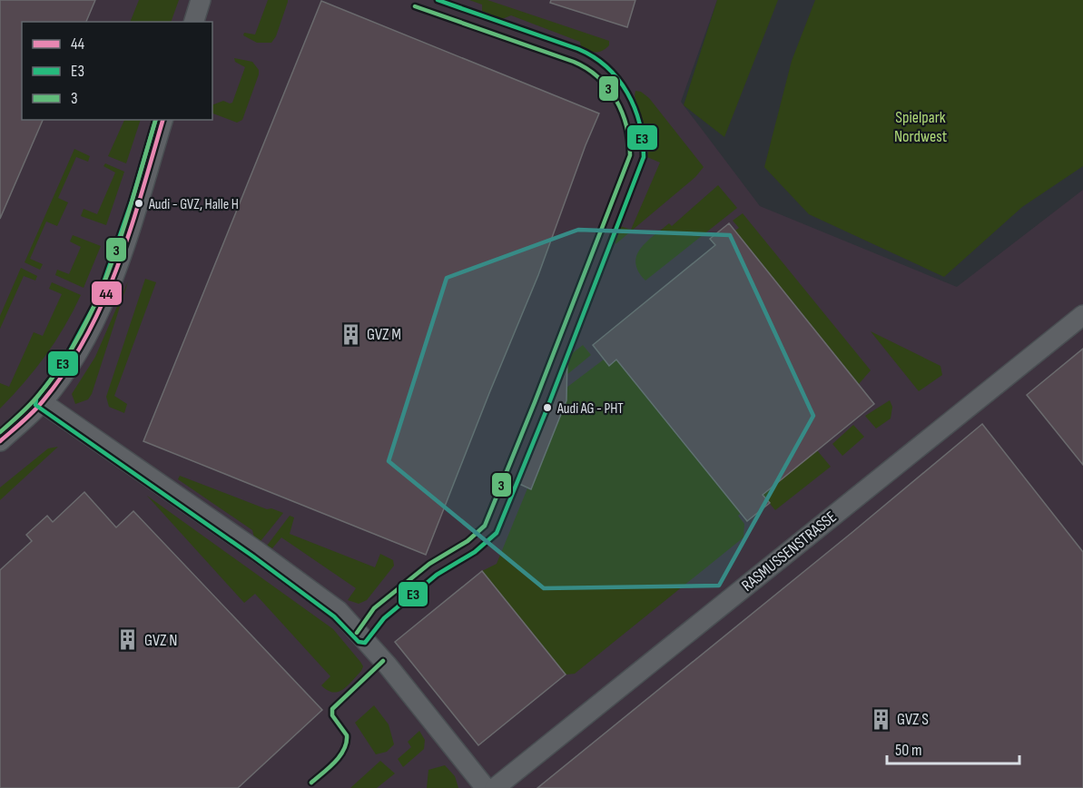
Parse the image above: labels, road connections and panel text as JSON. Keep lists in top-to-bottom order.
{
  "streets": {
    "street": ["RASMUSSENSTRASSE"]
  },
  "parks": ["Spielpark Nordwest"],
  "places": {
    "other": ["Audi - GVZ, Halle H", "Audi AG - PHT"],
    "building": ["GVZ M", "GVZ N", "GVZ S"]
  },
  "lines": ["transit line E3", "transit line 3", "transit line 44"],
  "legend": ["44", "E3", "3"],
  "scale_bar": "50 m"
}
